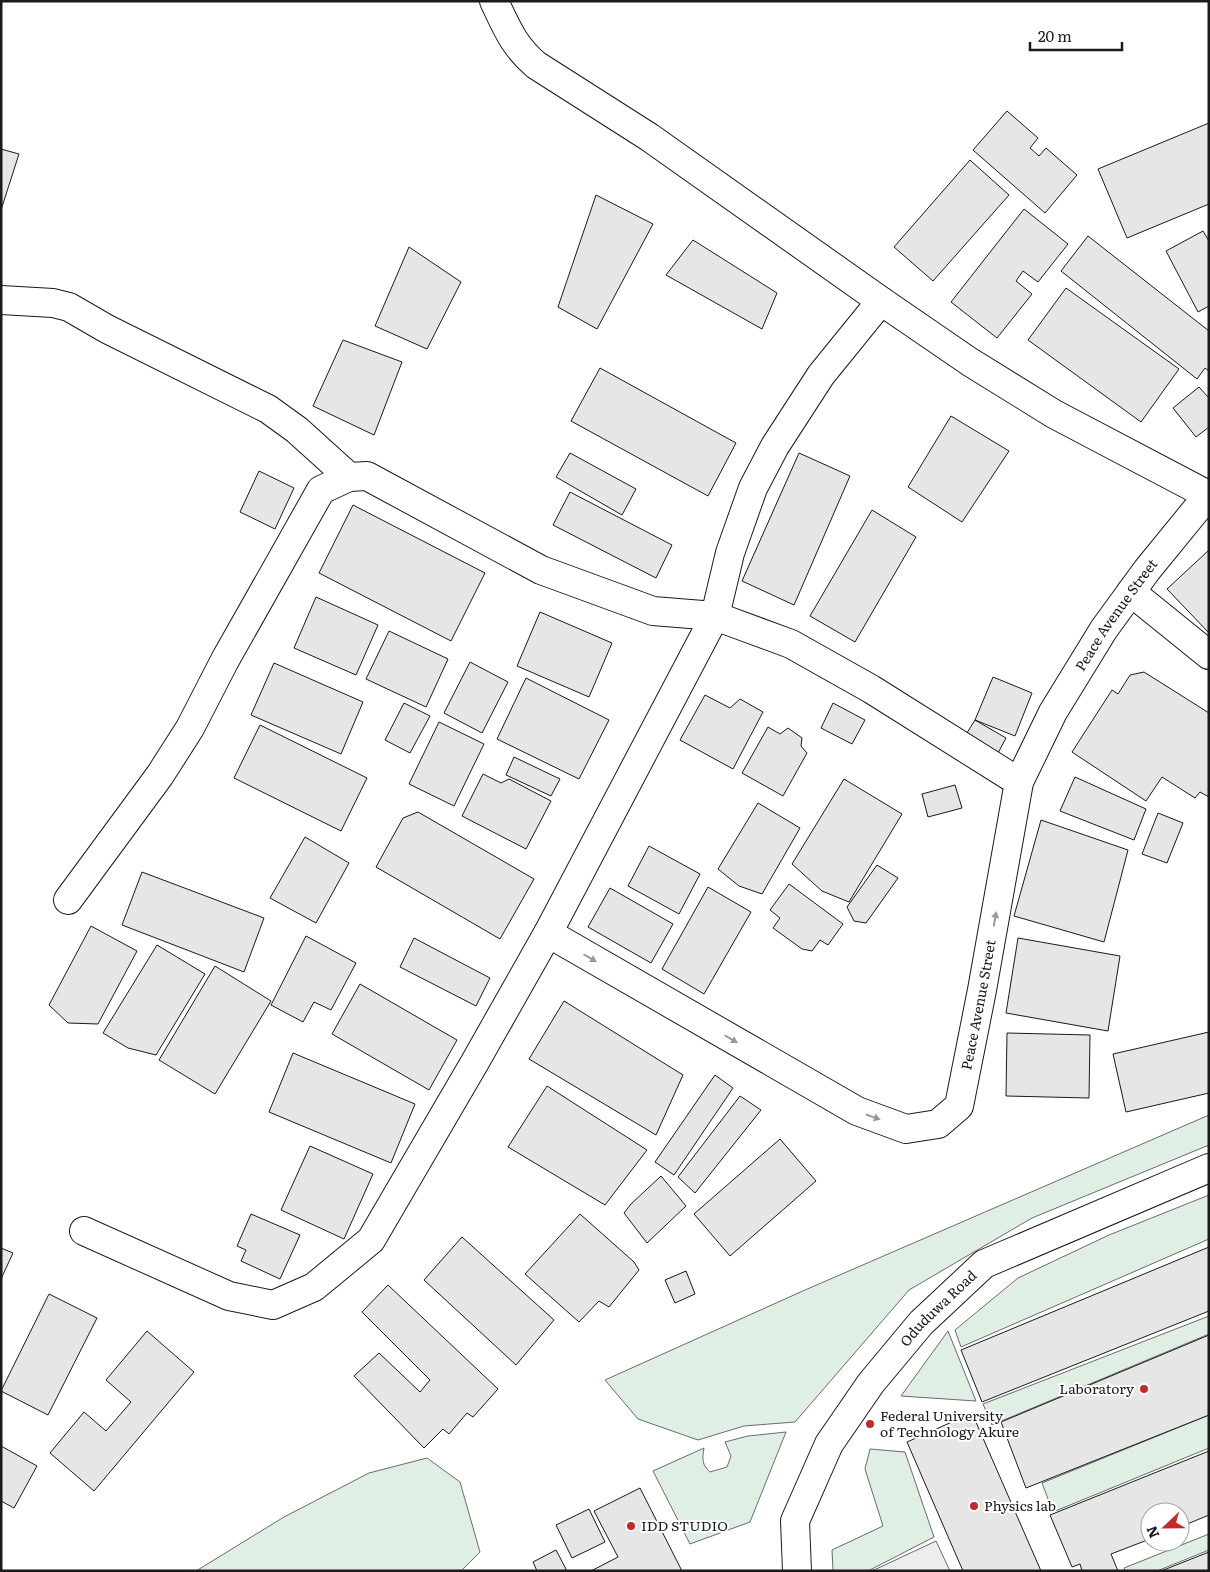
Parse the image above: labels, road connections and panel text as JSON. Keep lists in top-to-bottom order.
{
  "streets": {
    "street": ["Peace Avenue Street", "Oduduwa Road"]
  },
  "places": [
    "Laboratory",
    "Federal University of Technology Akure",
    "Physics lab",
    "IDD STUDIO"
  ],
  "scale_bar": "20 m",
  "north": "left"
}
